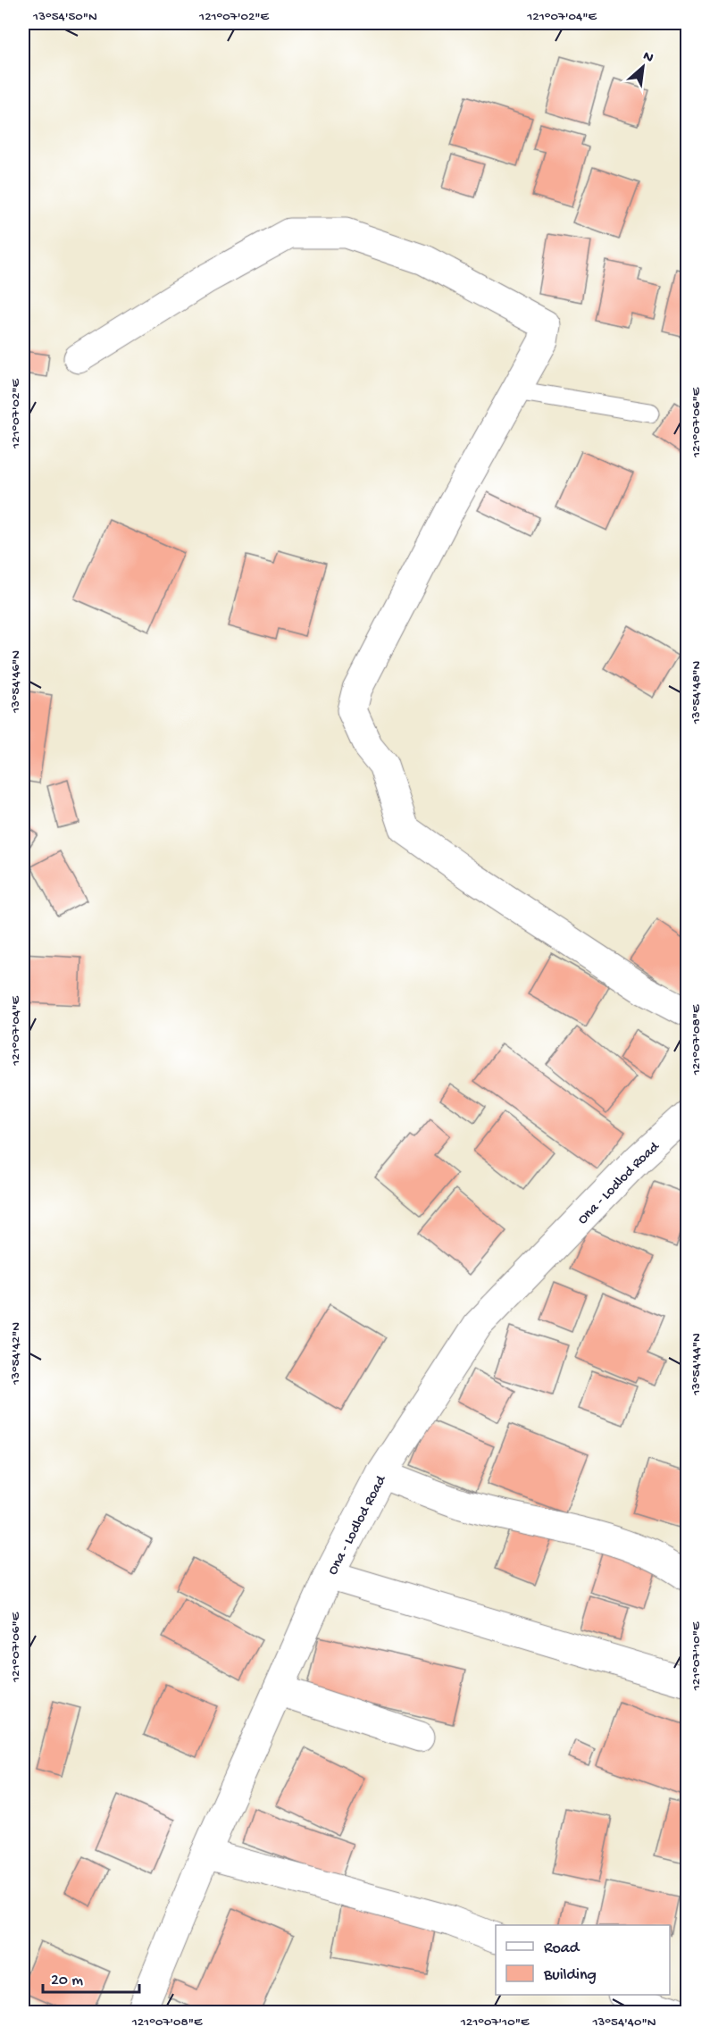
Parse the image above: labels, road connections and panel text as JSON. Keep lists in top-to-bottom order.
{
  "streets": {
    "street": ["Ona - Lodlod Road"]
  },
  "legend": ["Road", "Building"],
  "scale_bar": "20 m",
  "north": "top right",
  "coordinates": [
    "13°54'50\"N",
    "121°07'02\"E",
    "121°07'04\"E",
    "121°07'06\"E",
    "13°54'46\"N",
    "13°54'48\"N",
    "121°07'08\"E",
    "13°54'42\"N",
    "13°54'44\"N",
    "121°07'10\"E",
    "13°54'40\"N"
  ]
}
